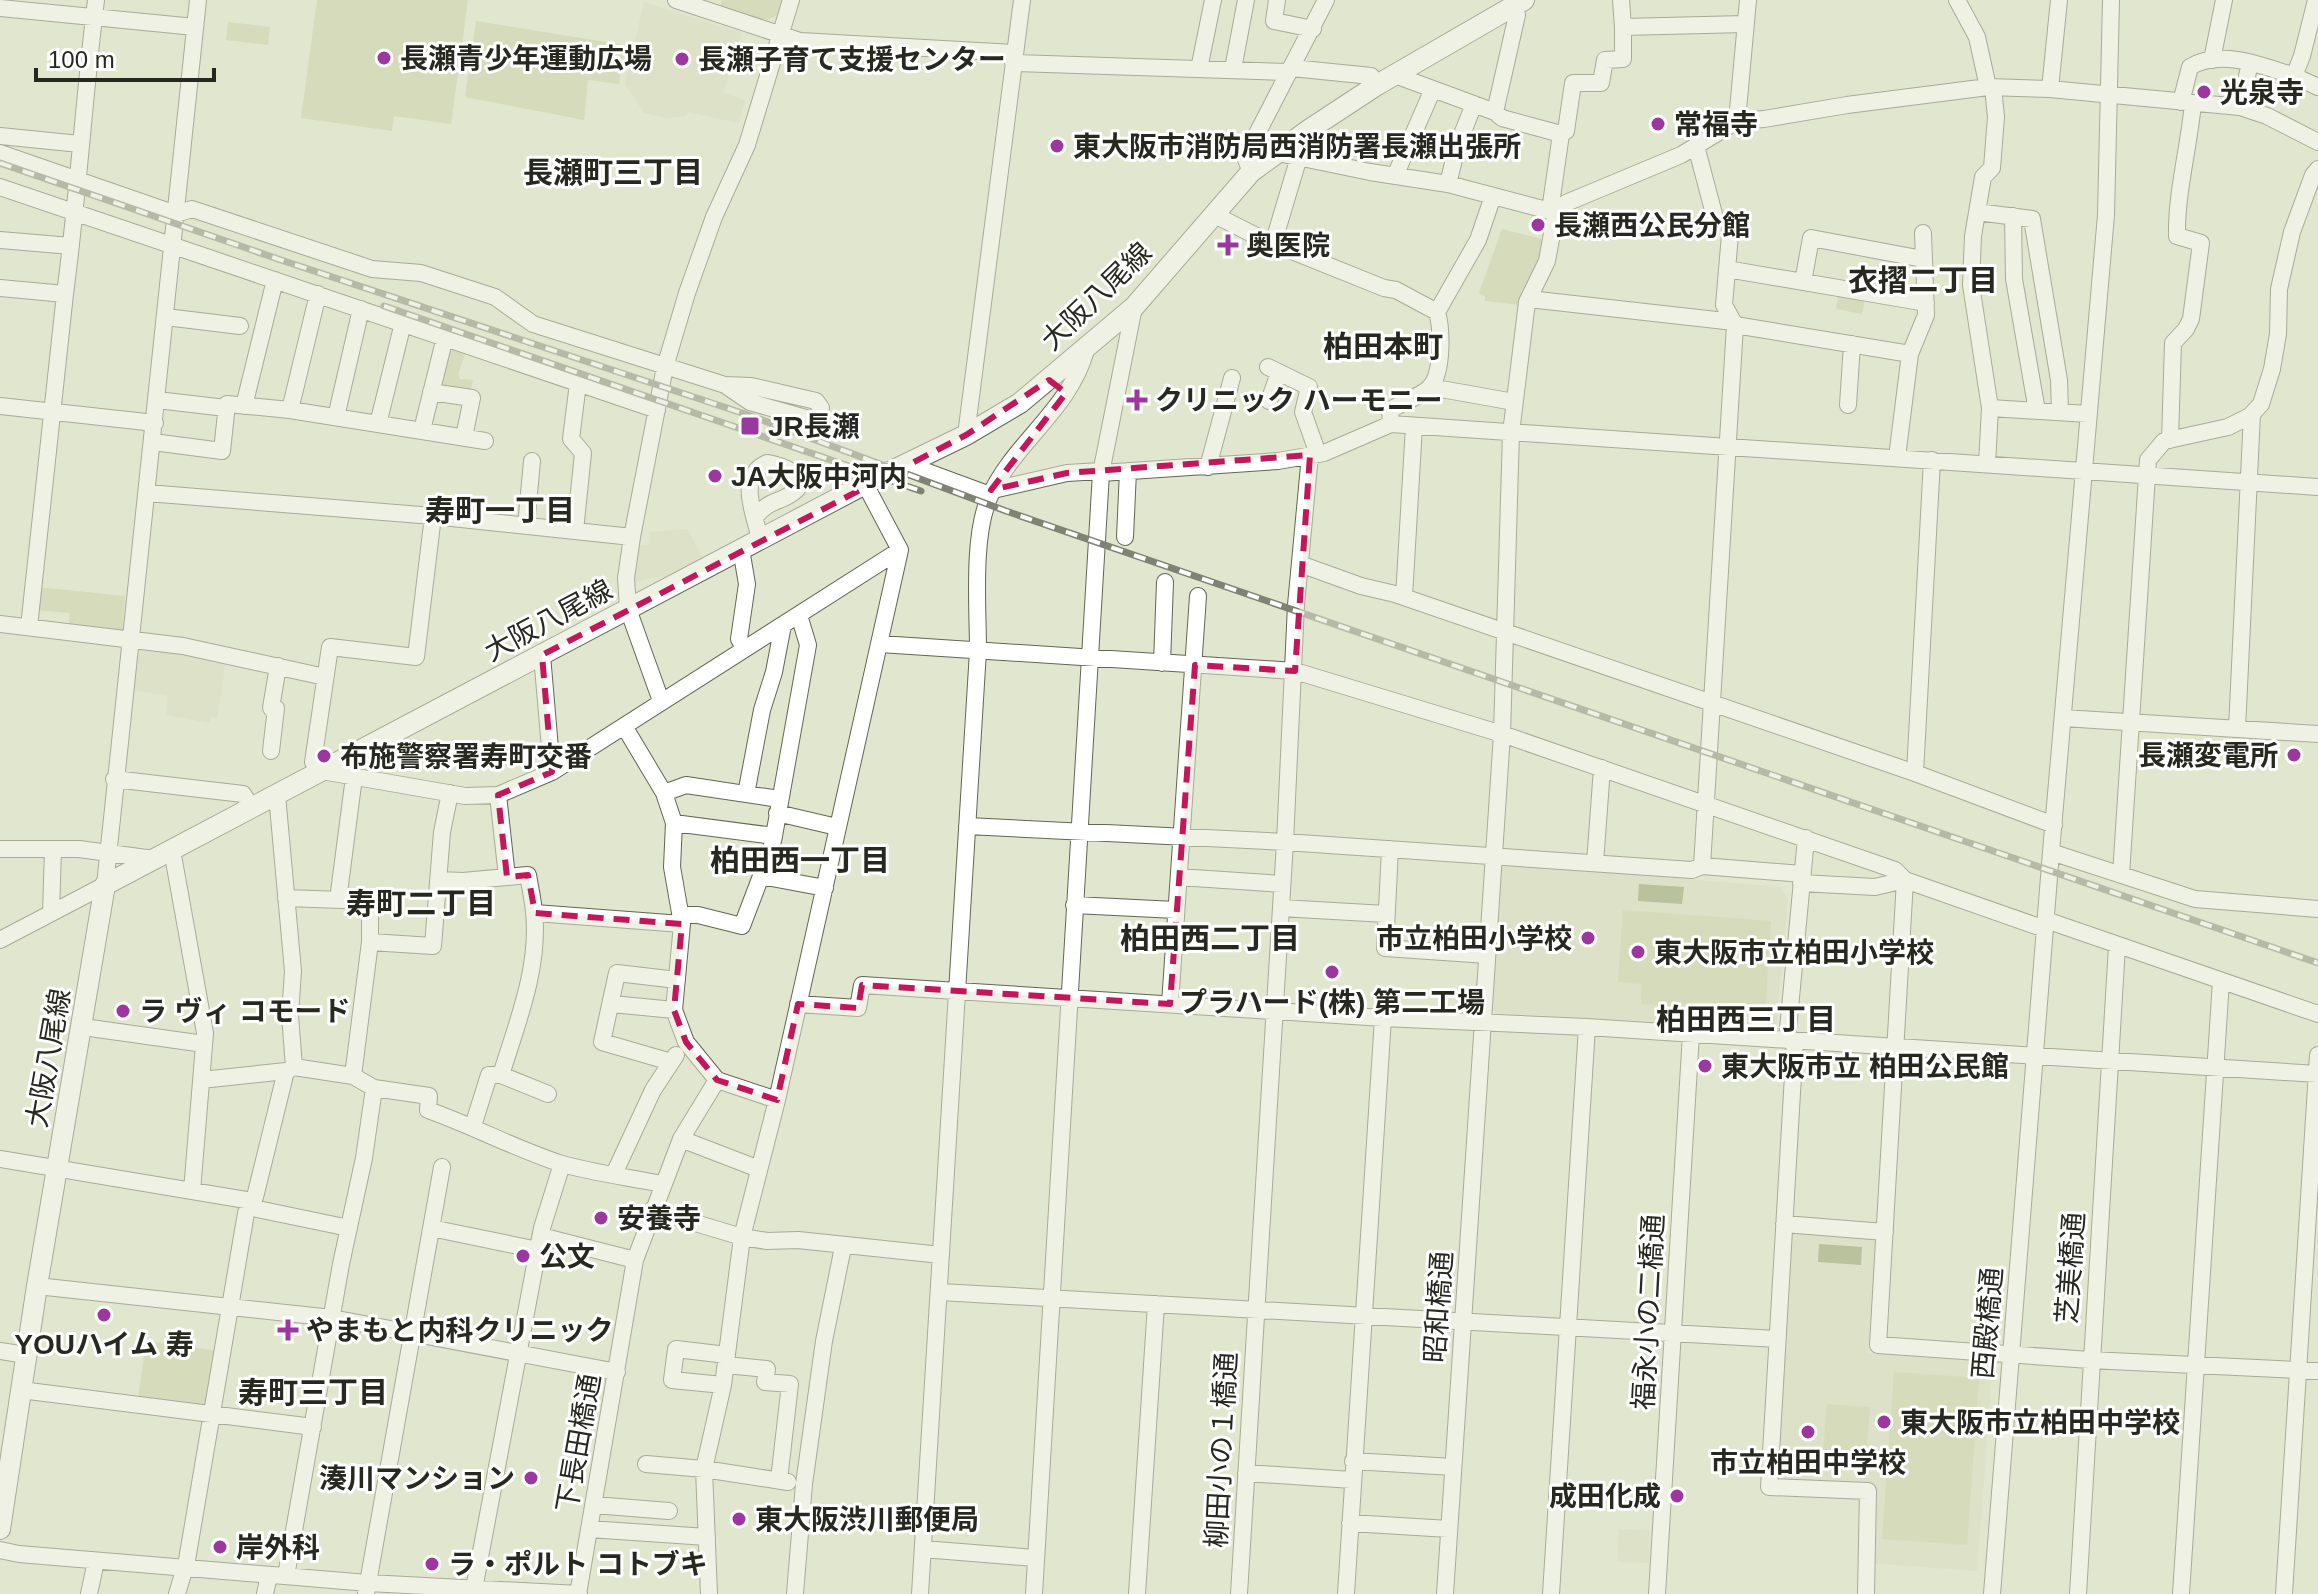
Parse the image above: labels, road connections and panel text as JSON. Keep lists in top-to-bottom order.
{
  "streets": {
    "main road": ["大阪八尾線"],
    "street": [
      "芝美橋通",
      "昭和橋通",
      "福永小の二橋通",
      "西殿橋通",
      "下長田橋通",
      "柳田小の１橋通"
    ]
  },
  "districts": [
    "長瀬町三丁目",
    "衣摺二丁目",
    "柏田本町",
    "寿町一丁目",
    "柏田西一丁目",
    "寿町二丁目",
    "柏田西二丁目",
    "柏田西三丁目",
    "寿町三丁目"
  ],
  "places": {
    "other": [
      "長瀬青少年運動広場",
      "長瀬子育て支援センター",
      "光泉寺",
      "常福寺",
      "東大阪市消防局西消防署長瀬出張所",
      "長瀬西公民分館",
      "JA大阪中河内",
      "長瀬変電所",
      "布施警察署寿町交番",
      "市立柏田小学校",
      "東大阪市立柏田小学校",
      "プラハード(株) 第二工場",
      "ラ ヴィ コモード",
      "東大阪市立 柏田公民館",
      "安養寺",
      "公文",
      "YOUハイム 寿",
      "東大阪市立柏田中学校",
      "市立柏田中学校",
      "湊川マンション",
      "成田化成",
      "東大阪渋川郵便局",
      "岸外科",
      "ラ・ポルト コトブキ"
    ],
    "health": ["奥医院", "クリニック ハーモニー", "やまもと内科クリニック"],
    "transit": ["JR長瀬"]
  },
  "scale_bar": "100 m"
}
